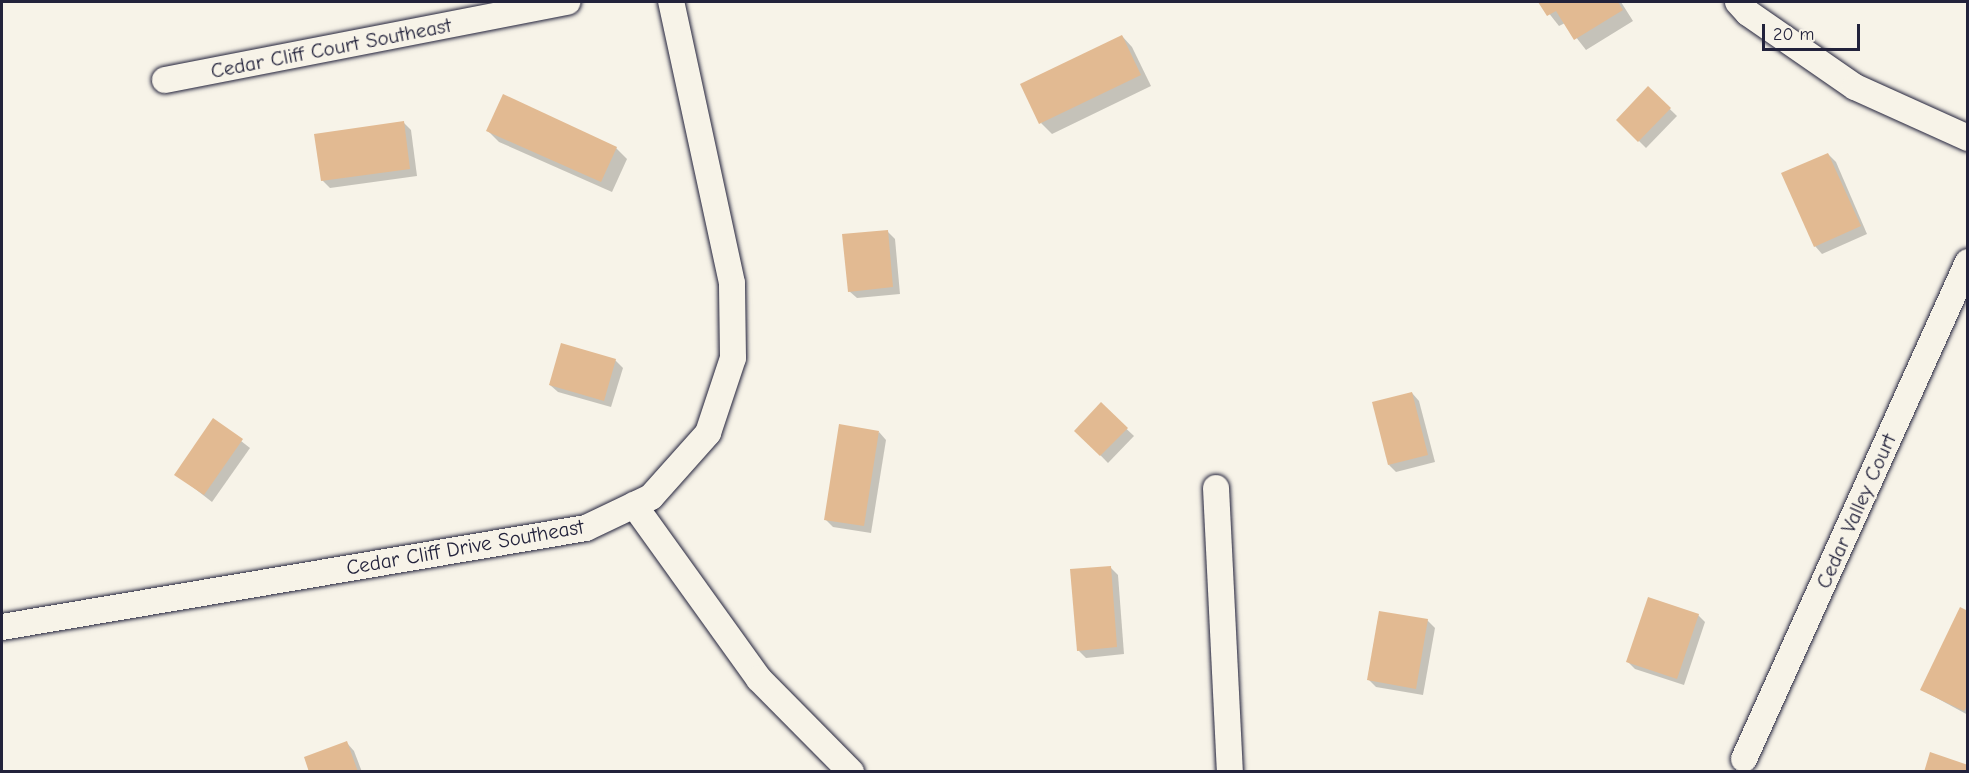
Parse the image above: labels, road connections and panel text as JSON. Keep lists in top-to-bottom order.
{
  "streets": {
    "street": ["Cedar Cliff Court Southeast", "Cedar Valley Court", "Cedar Cliff Drive Southeast"]
  },
  "scale_bar": "20 m"
}
